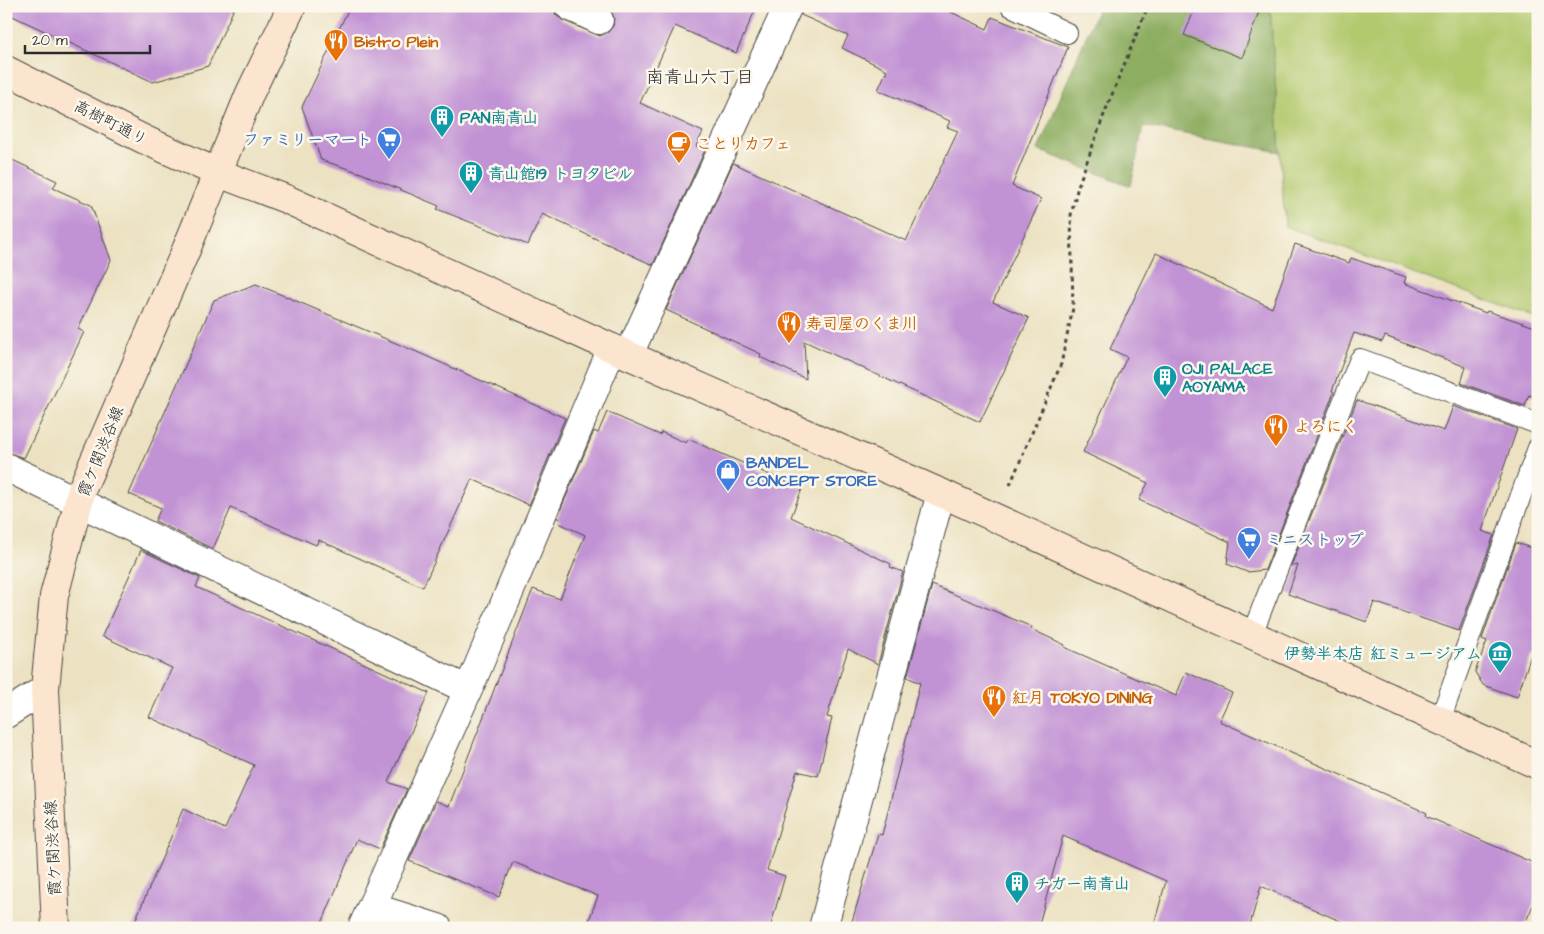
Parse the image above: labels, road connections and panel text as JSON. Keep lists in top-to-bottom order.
{
  "streets": {
    "street": ["高樹町通り", "霞ケ関渋谷線"]
  },
  "crossings": [
    ["高樹町通り", "霞ケ関渋谷線"]
  ],
  "districts": ["南青山六丁目"],
  "places": {
    "restaurant": [
      "Bistro Plein",
      "寿司屋のくま川",
      "よろにく",
      "紅月 TOKYO DINING"
    ],
    "building": [
      "PAN南青山",
      "青山館19 トヨタビル",
      "OJI PALACE AOYAMA",
      "チガー南青山"
    ],
    "supermarket": ["ファミリーマート", "ミニストップ"],
    "cafe": ["ことりカフェ"],
    "shop": ["BANDEL CONCEPT STORE"],
    "museum": ["伊勢半本店 紅ミュージアム"]
  },
  "scale_bar": "20 m"
}
